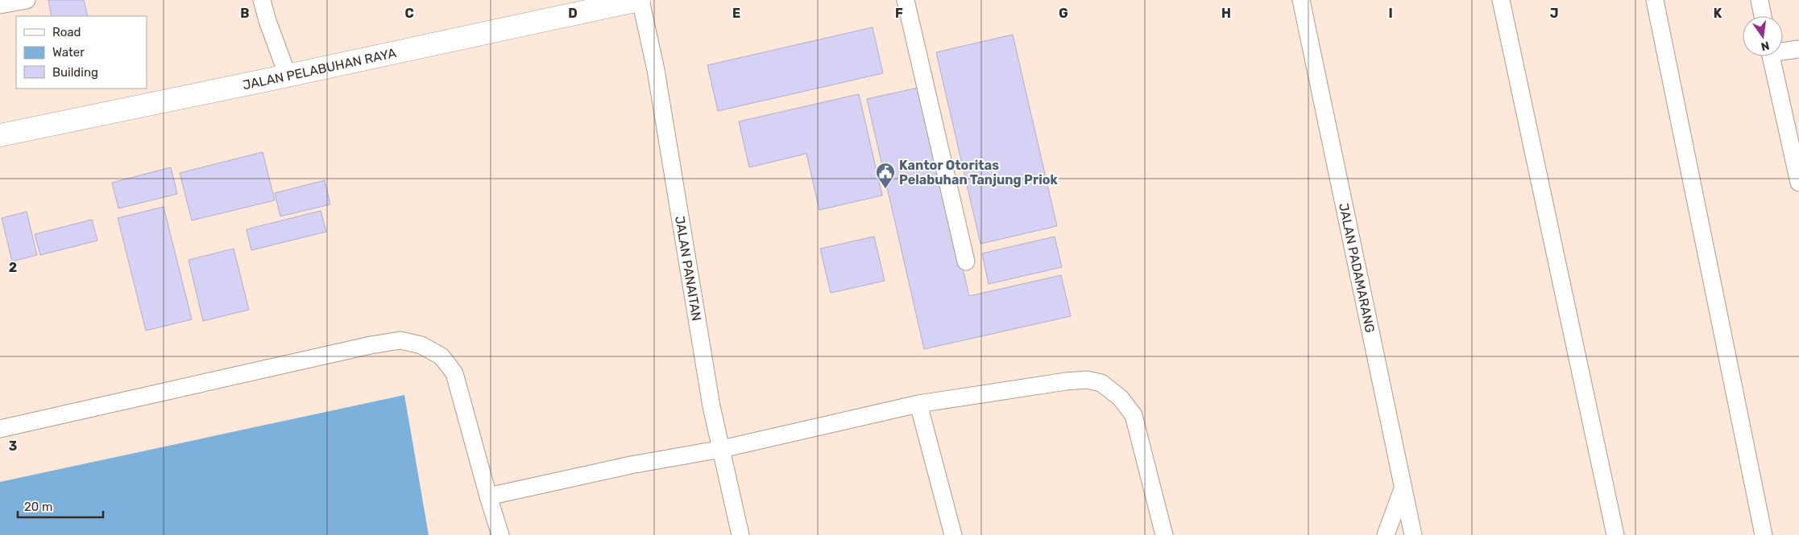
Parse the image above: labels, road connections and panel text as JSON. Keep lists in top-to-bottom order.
{
  "streets": {
    "street": ["JALAN PELABUHAN RAYA"],
    "lane": ["JALAN PANAITAN", "JALAN PADAMARANG"]
  },
  "crossings": [
    ["JALAN PELABUHAN RAYA", "JALAN PANAITAN"]
  ],
  "places": {
    "public building": ["Kantor Otoritas Pelabuhan Tanjung Priok"]
  },
  "legend": ["Road", "Water", "Building"],
  "scale_bar": "20 m",
  "north": "bottom",
  "grid": {
    "columns": [
      "B",
      "C",
      "D",
      "E",
      "F",
      "G",
      "H",
      "I",
      "J",
      "K"
    ],
    "rows": ["2", "3"]
  }
}
